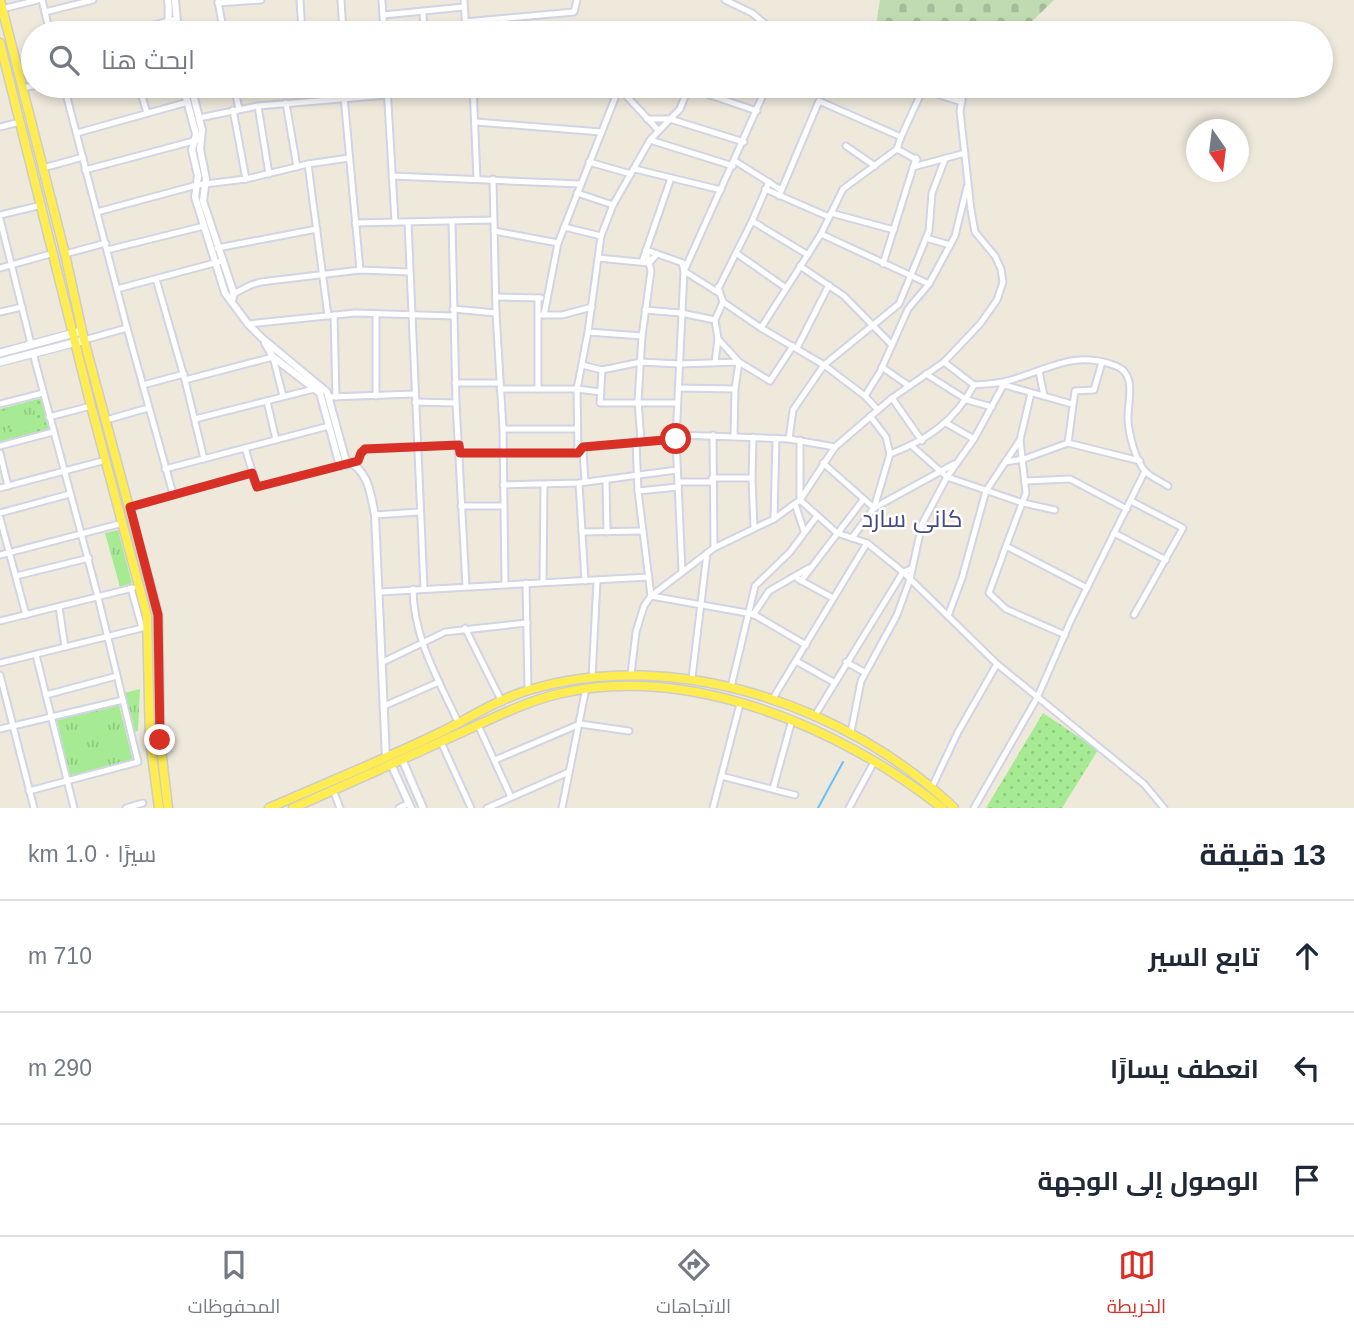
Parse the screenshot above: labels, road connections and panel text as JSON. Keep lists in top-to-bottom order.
{
  "districts": ["کانی سارد"],
  "north": "bottom",
  "page": {
    "search": "ابحث هنا",
    "heading": ["13 دقيقة", "سيرًا · 1.0 km"],
    "list": [
      ["تابع السير", "710 m"],
      ["انعطف يسارًا", "290 m"],
      "الوصول إلى الوجهة"
    ],
    "nav": ["الخريطة", "الاتجاهات", "المحفوظات"]
  }
}
